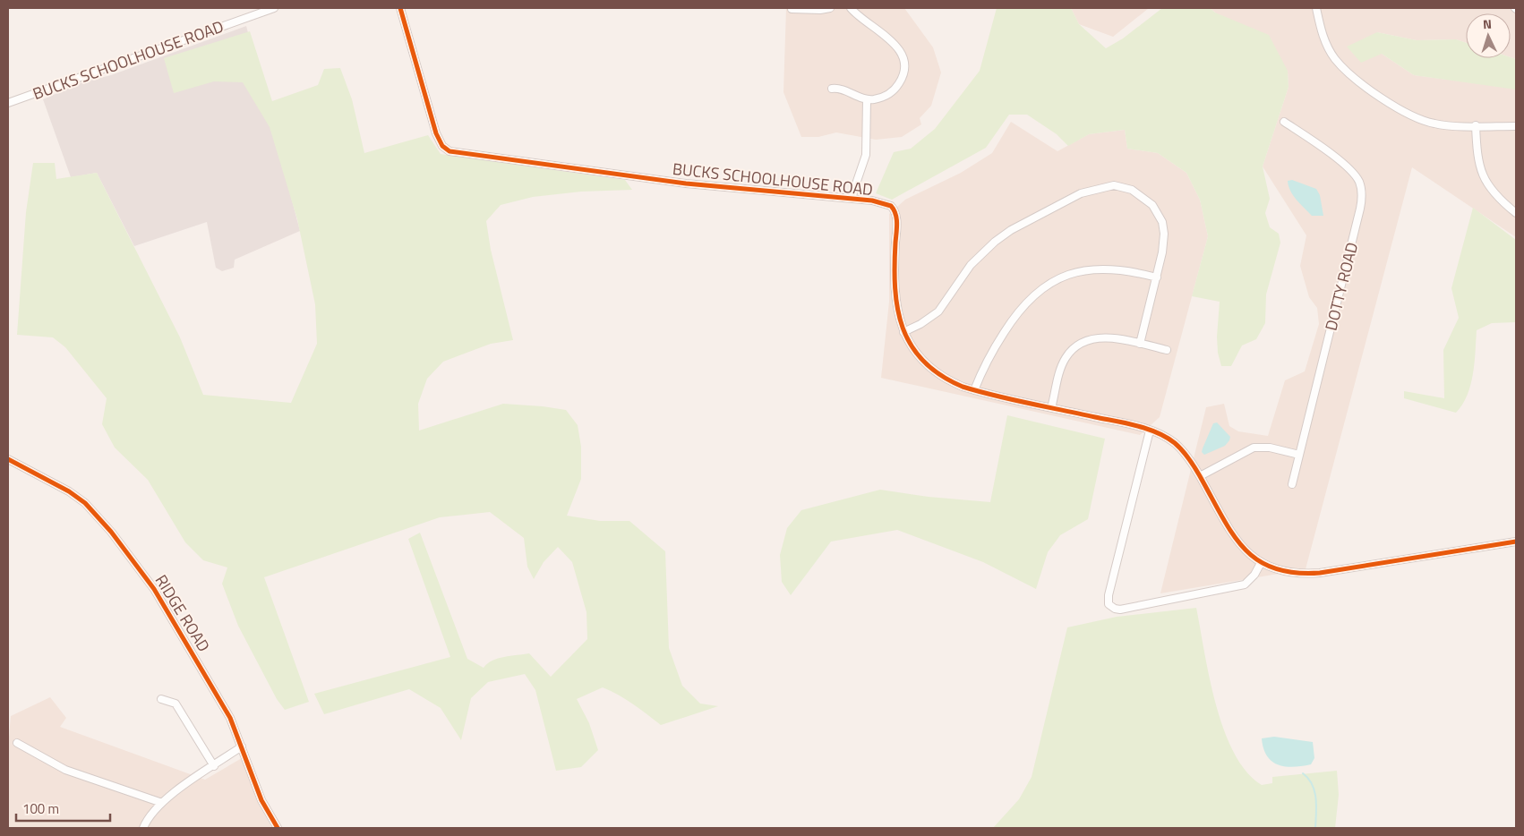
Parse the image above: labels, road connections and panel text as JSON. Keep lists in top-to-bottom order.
{
  "streets": {
    "street": ["BUCKS SCHOOLHOUSE ROAD", "DOTTY ROAD", "RIDGE ROAD"]
  },
  "scale_bar": "100 m",
  "north": "top"
}
